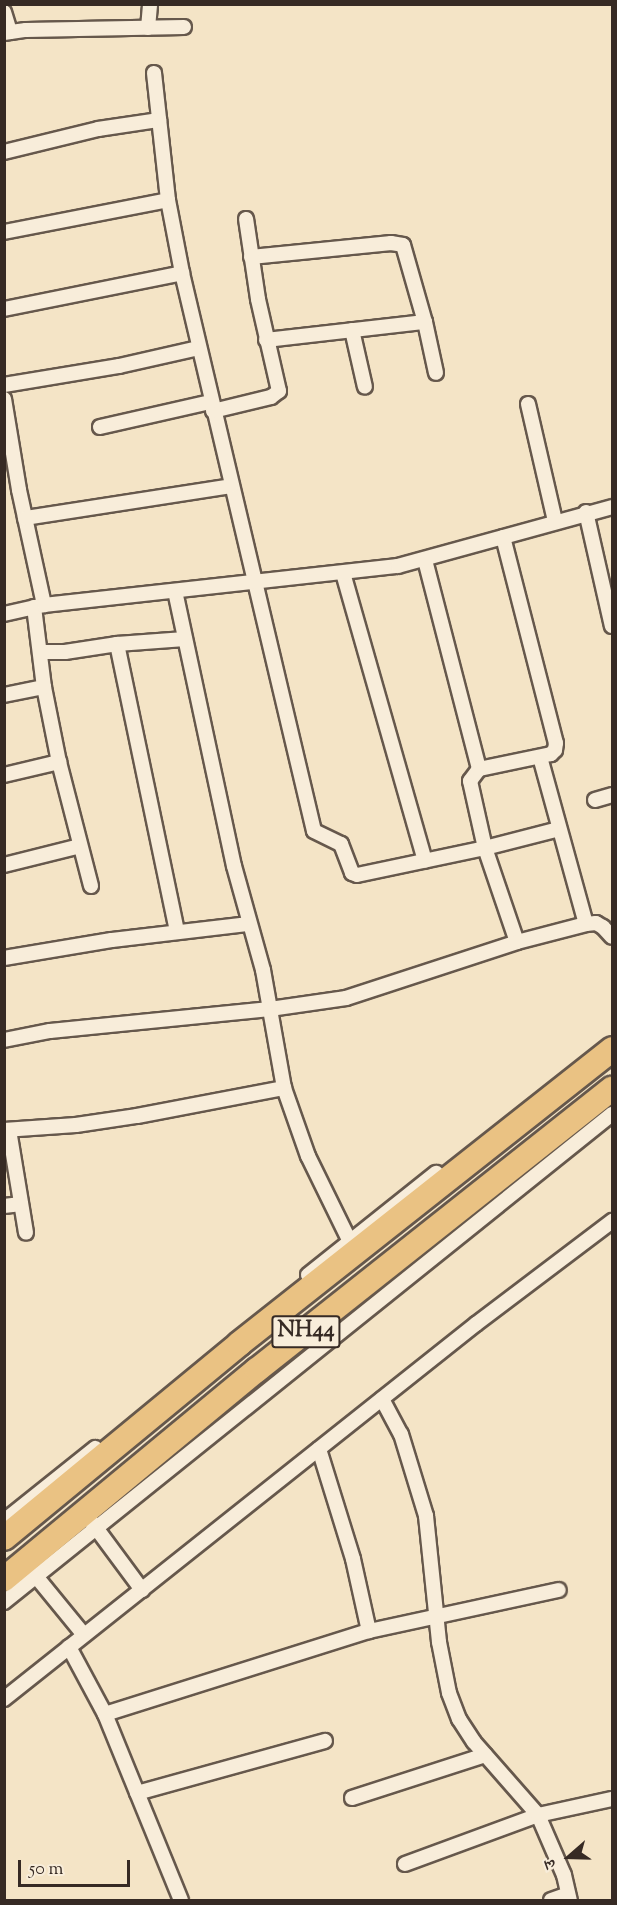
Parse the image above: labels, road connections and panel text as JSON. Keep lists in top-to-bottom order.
{
  "streets": {
    "highway": ["NH44"]
  },
  "scale_bar": "50 m",
  "north": "left"
}
